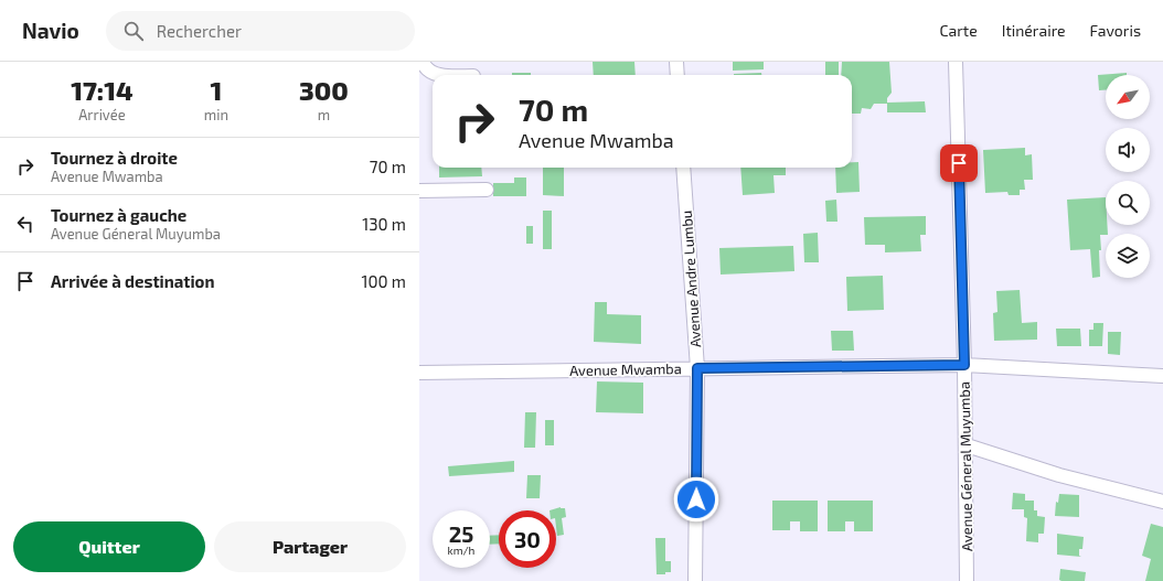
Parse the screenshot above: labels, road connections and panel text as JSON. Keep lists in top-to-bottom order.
{
  "streets": {
    "street": ["Avenue Andre Lumbu", "Avenue Mwamba", "Avenue Géneral Muyumba"]
  },
  "crossings": [
    ["Avenue Andre Lumbu", "Avenue Mwamba"],
    ["Avenue Mwamba", "Avenue Géneral Muyumba"]
  ],
  "north": "bottom left",
  "page": {
    "header": "Navio",
    "search": "Rechercher",
    "nav": ["Carte", "Itinéraire", "Favoris"],
    "eta": [
      "17:14",
      "Arrivée",
      "1",
      "min",
      "300",
      "m"
    ],
    "turn": ["70 m", "Avenue Mwamba"],
    "list": [
      {
        "name": "Tournez à droite",
        "note": "Avenue Mwamba",
        "value": "70 m"
      },
      {
        "name": "Tournez à gauche",
        "note": "Avenue Géneral Muyumba",
        "value": "130 m"
      },
      {
        "name": "Arrivée à destination",
        "value": "100 m"
      }
    ],
    "speed": "25 km/h",
    "limit": "30",
    "buttons": ["Quitter", "Partager"]
  }
}
